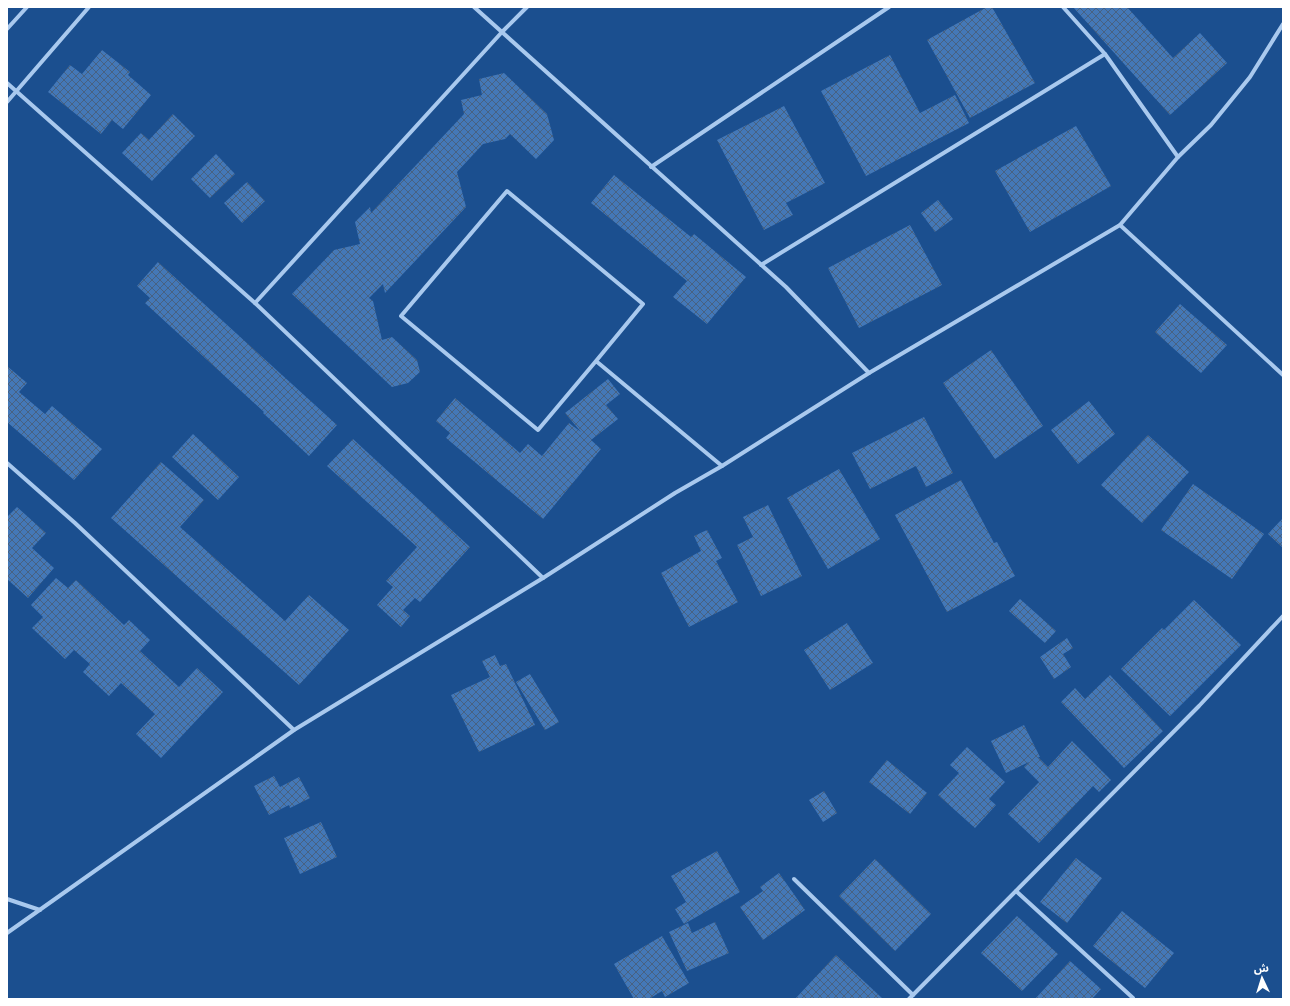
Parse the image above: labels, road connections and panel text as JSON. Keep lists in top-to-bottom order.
{
  "north": "top"
}
